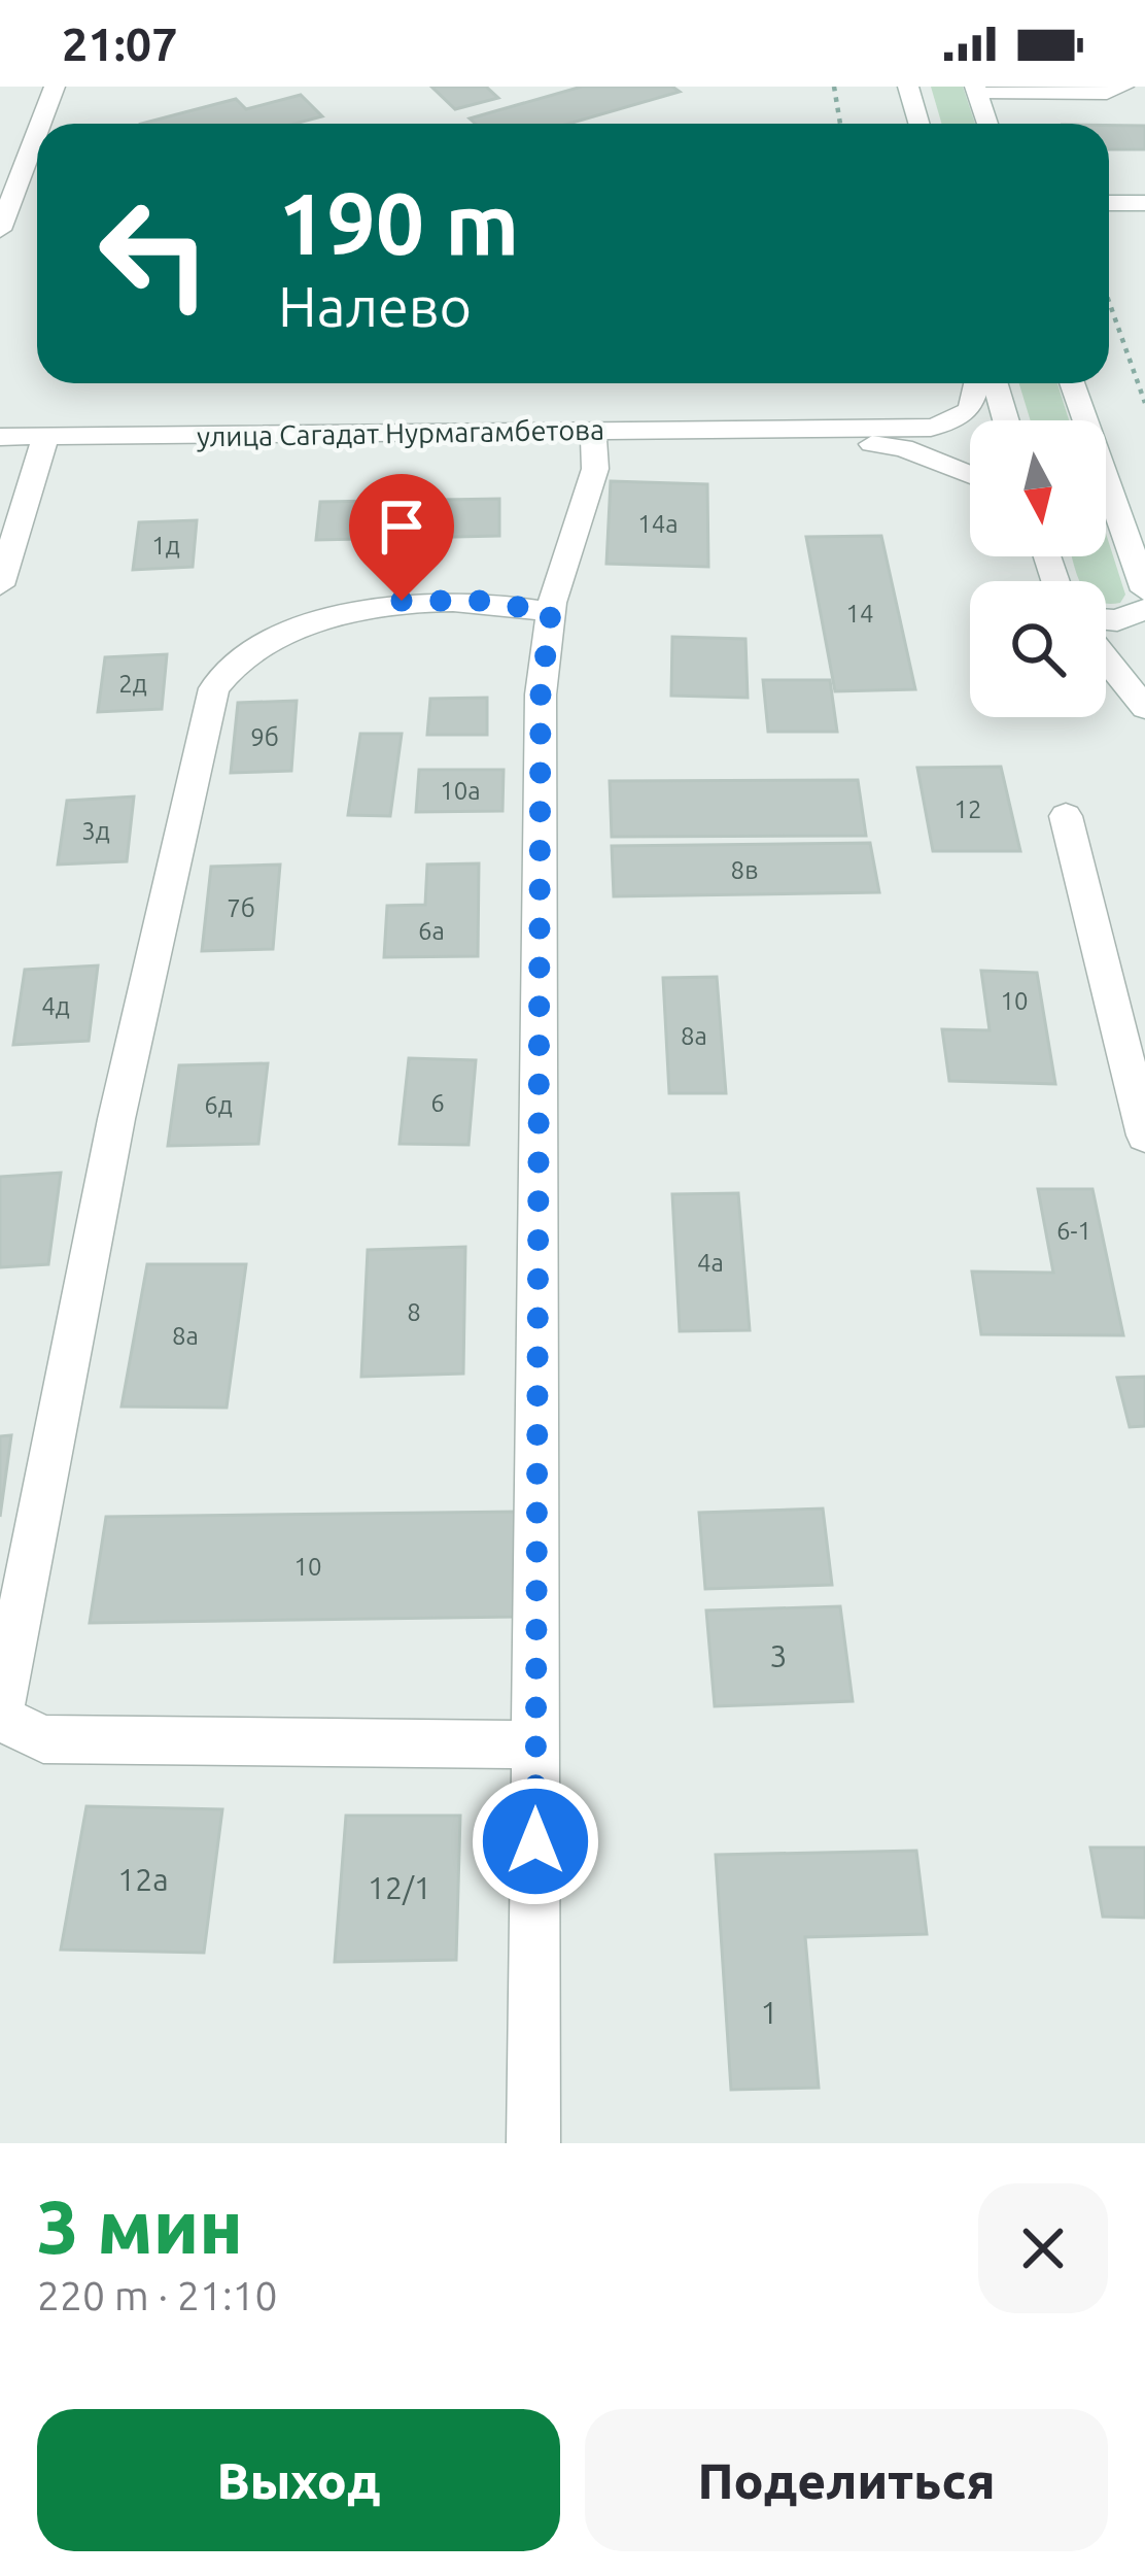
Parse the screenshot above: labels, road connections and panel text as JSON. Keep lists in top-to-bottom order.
{
  "house_numbers": [
    "14а",
    "1д",
    "14",
    "2д",
    "9б",
    "10а",
    "12",
    "3д",
    "8в",
    "7б",
    "6а",
    "10",
    "4д",
    "8а",
    "6",
    "6д",
    "6-1",
    "4а",
    "8",
    "8а",
    "10",
    "3",
    "12а",
    "12/1",
    "1"
  ],
  "north": "bottom",
  "page": {
    "status": "21:07",
    "turn": ["190 m", "Налево"],
    "heading": ["3 мин", "220 m · 21:10"],
    "buttons": ["Выход", "Поделиться"]
  }
}
